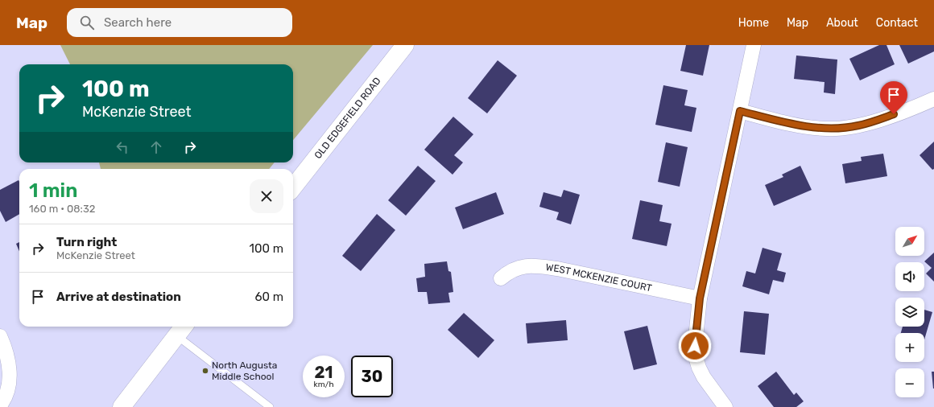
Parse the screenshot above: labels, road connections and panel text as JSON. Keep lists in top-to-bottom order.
{
  "streets": {
    "street": ["OLD EDGEFIELD ROAD", "WEST MCKENZIE COURT"]
  },
  "places": ["North Augusta Middle School"],
  "north": "top right",
  "page": {
    "header": "Map",
    "search": "Search here",
    "nav": [
      "Home",
      "Map",
      "About",
      "Contact"
    ],
    "turn": ["100 m", "McKenzie Street"],
    "heading": ["1 min", "160 m · 08:32"],
    "list": [
      {
        "name": "Turn right",
        "note": "McKenzie Street",
        "value": "100 m"
      },
      {
        "name": "Arrive at destination",
        "value": "60 m"
      }
    ],
    "map_buttons": ["+", "−"],
    "speed": "21 km/h",
    "limit": "30"
  }
}
